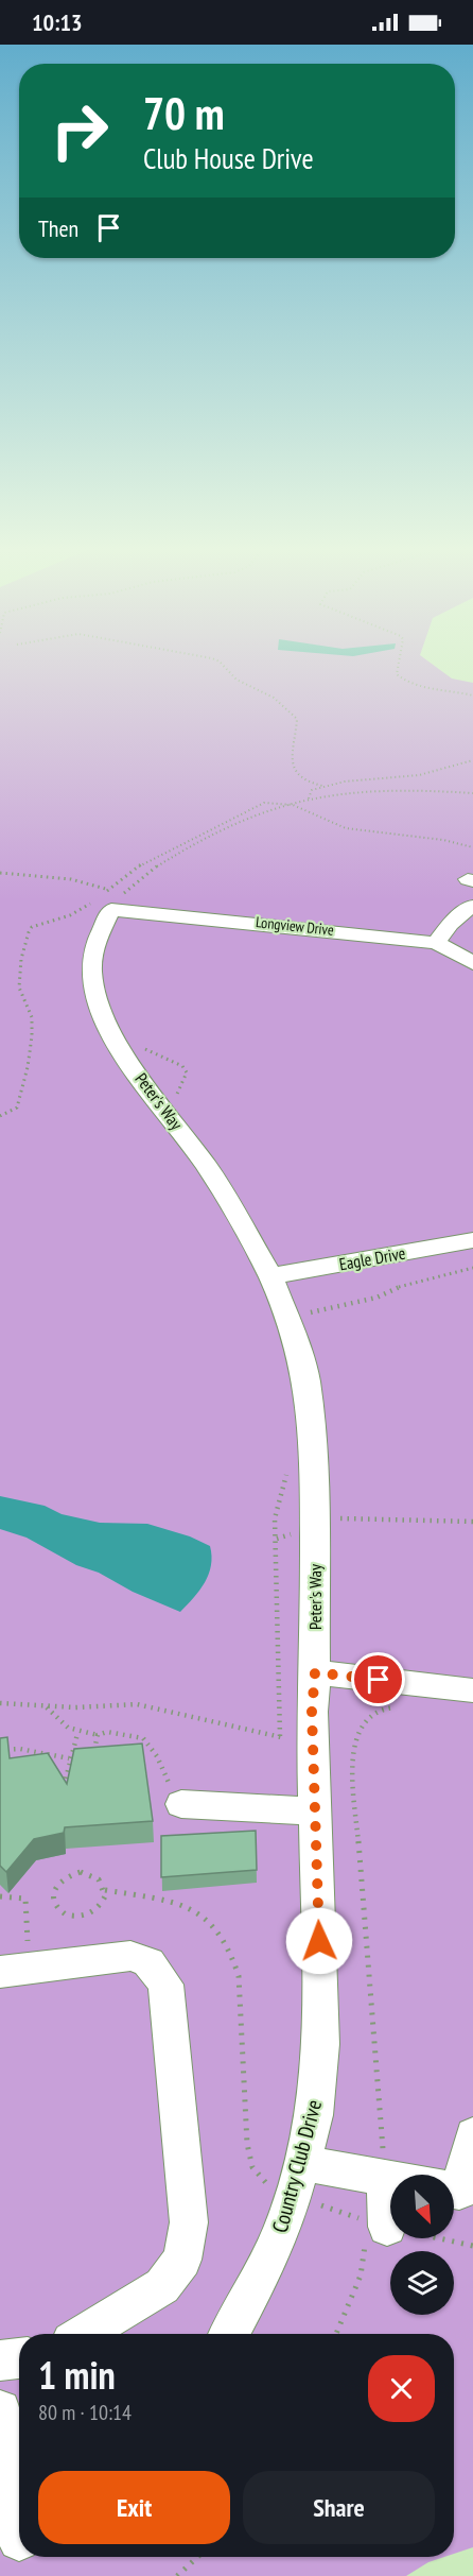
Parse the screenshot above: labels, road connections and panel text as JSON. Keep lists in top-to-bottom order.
{
  "streets": {
    "street": [
      "Longview Drive",
      "Peter's Way",
      "Eagle Drive",
      "Country Club Drive"
    ]
  },
  "crossings": [
    ["Longview Drive", "Peter's Way"],
    ["Peter's Way", "Eagle Drive"],
    ["Peter's Way", "Country Club Drive"]
  ],
  "north": "bottom right",
  "page": {
    "status": "10:13",
    "turn": ["70 m", "Club House Drive"],
    "then": "Then",
    "heading": ["1 min", "80 m · 10:14"],
    "buttons": ["Exit", "Share"]
  }
}
